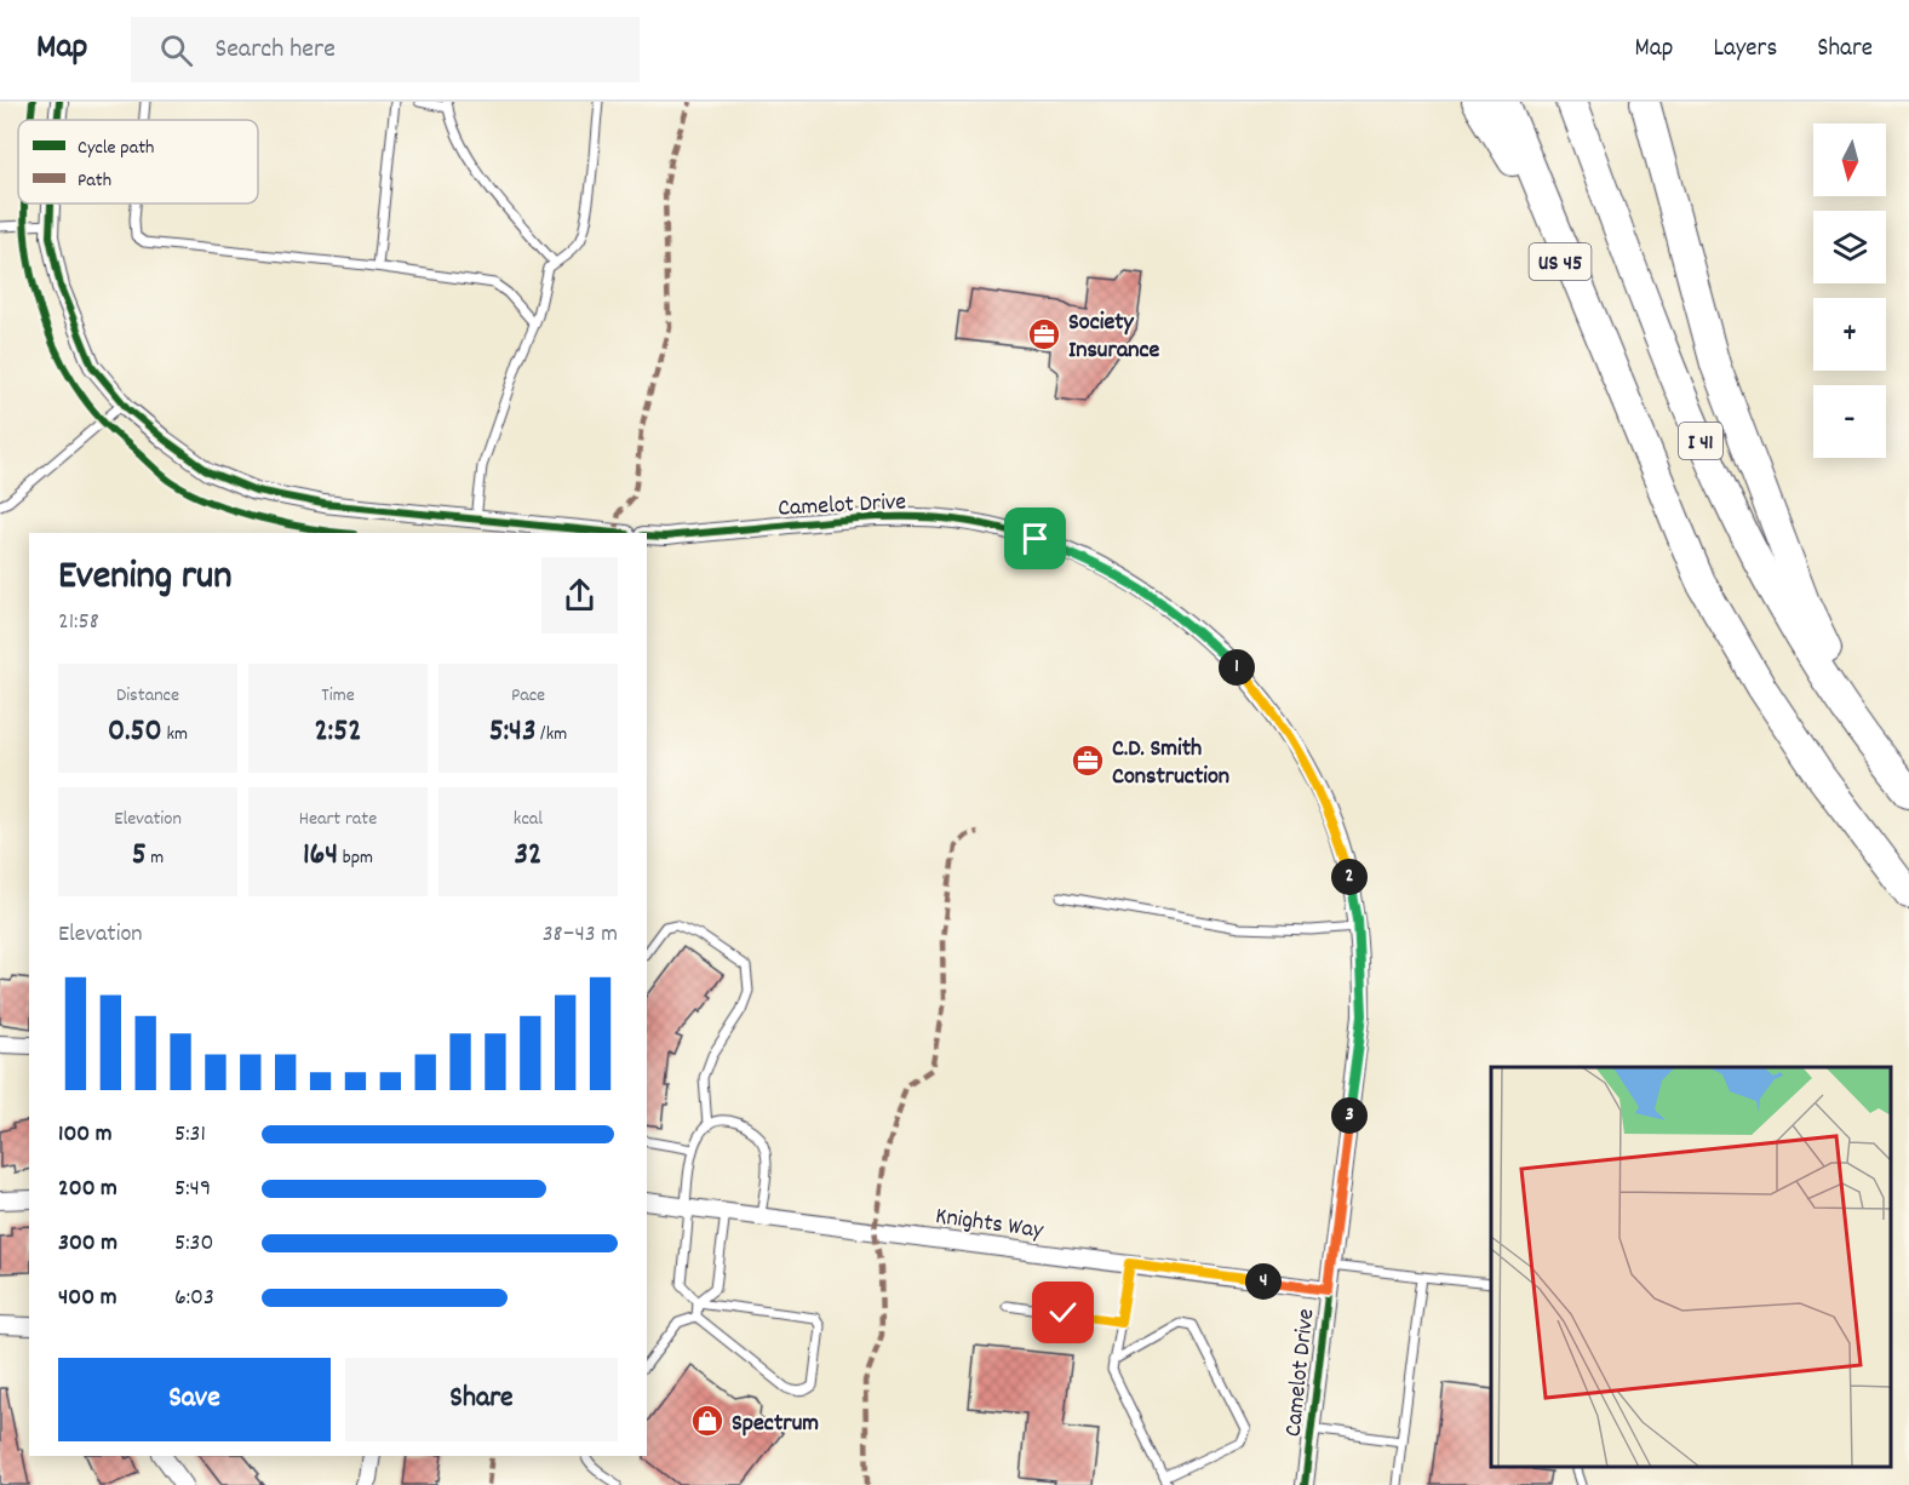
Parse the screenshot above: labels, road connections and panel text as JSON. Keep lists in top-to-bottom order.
{
  "streets": {
    "highway": ["US 45", "I 41"],
    "street": ["Camelot Drive", "Knights Way"]
  },
  "crossings": [
    ["US 45", "I 41"],
    ["Camelot Drive", "Knights Way"]
  ],
  "places": {
    "office": ["Society Insurance", "C.D. Smith Construction"],
    "shop": ["Spectrum"]
  },
  "legend": ["Cycle path", "Path"],
  "north": "bottom",
  "page": {
    "header": "Map",
    "search": "Search here",
    "nav": ["Map", "Layers", "Share"],
    "map_buttons": ["+", "−"],
    "heading": ["Evening run", "21:58"],
    "pins": [
      "1",
      "2",
      "3",
      "4"
    ],
    "stats": [
      ["Distance", "0.50 km"],
      ["Time", "2:52"],
      ["Pace", "5:43 /km"],
      ["Elevation", "5 m"],
      ["Heart rate", "164 bpm"],
      ["kcal", "32"]
    ],
    "chart": ["Elevation", "38–43 m"],
    "list": [
      {
        "name": "100 m",
        "note": "5:31"
      },
      {
        "name": "200 m",
        "note": "5:49"
      },
      {
        "name": "300 m",
        "note": "5:30"
      },
      {
        "name": "400 m",
        "note": "6:03"
      }
    ],
    "buttons": ["Save", "Share"]
  }
}
